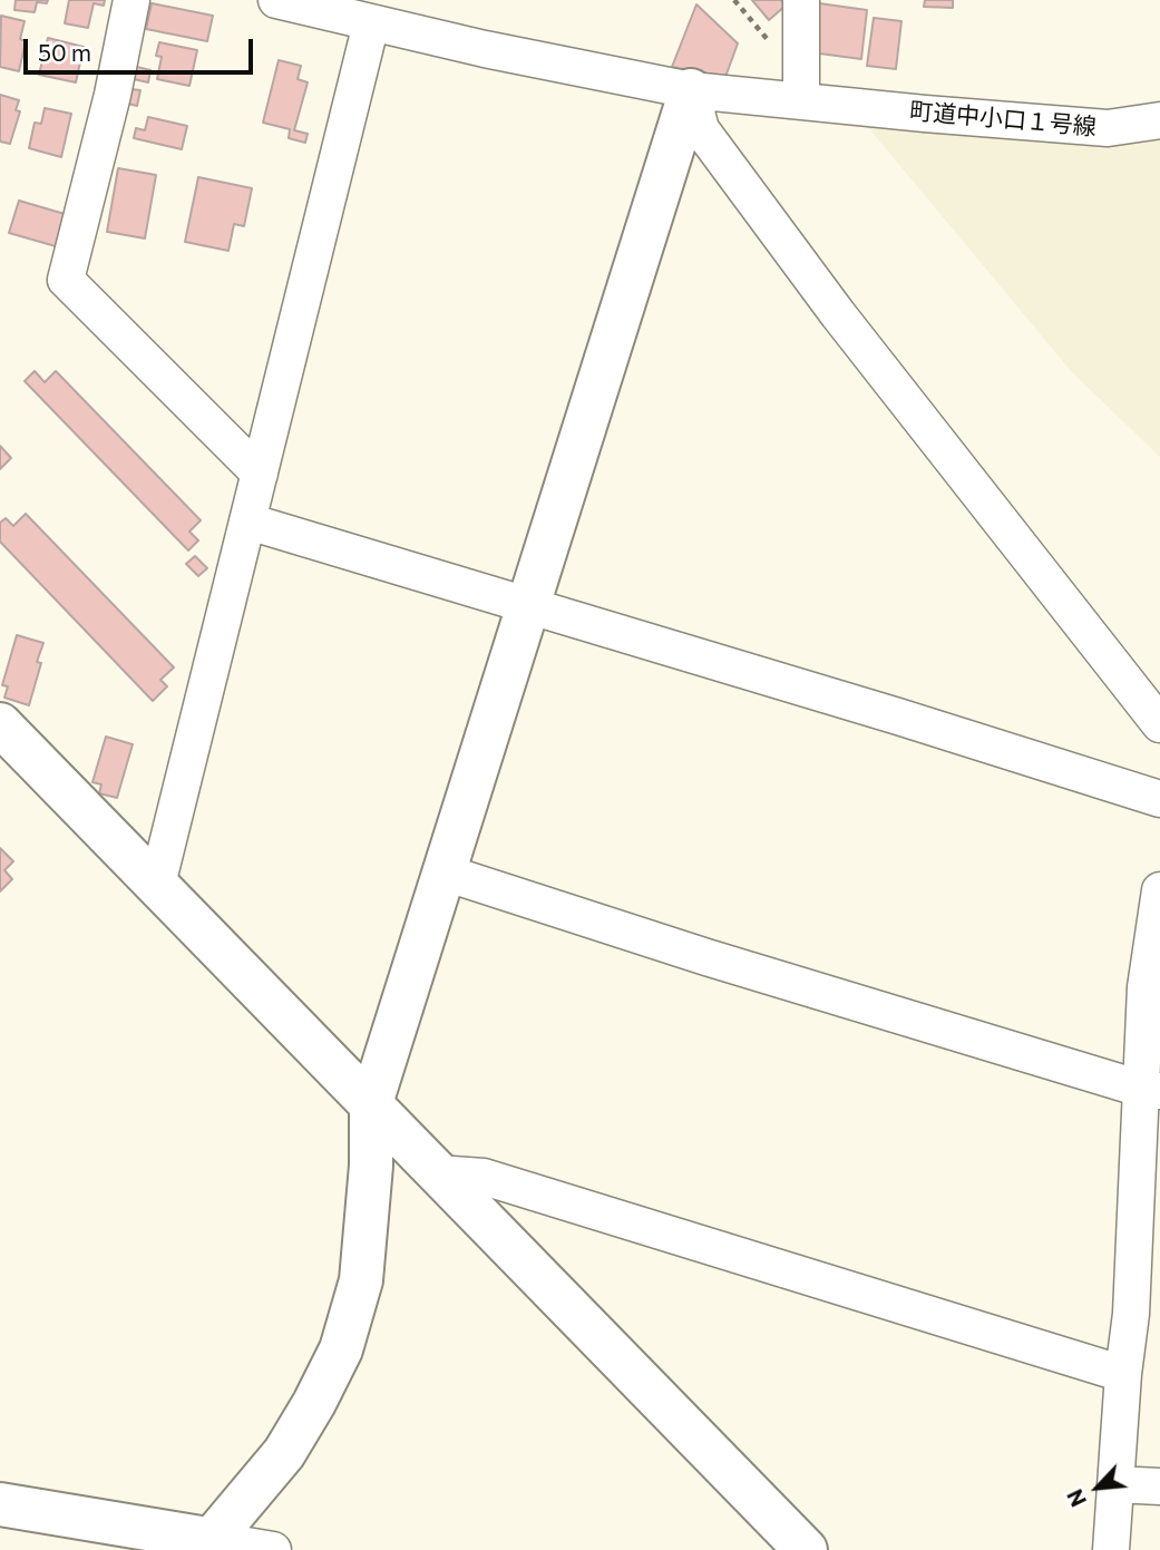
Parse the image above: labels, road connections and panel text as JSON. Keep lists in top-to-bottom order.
{
  "streets": {
    "street": ["町道中小口１号線"]
  },
  "scale_bar": "50 m",
  "north": "bottom left"
}
